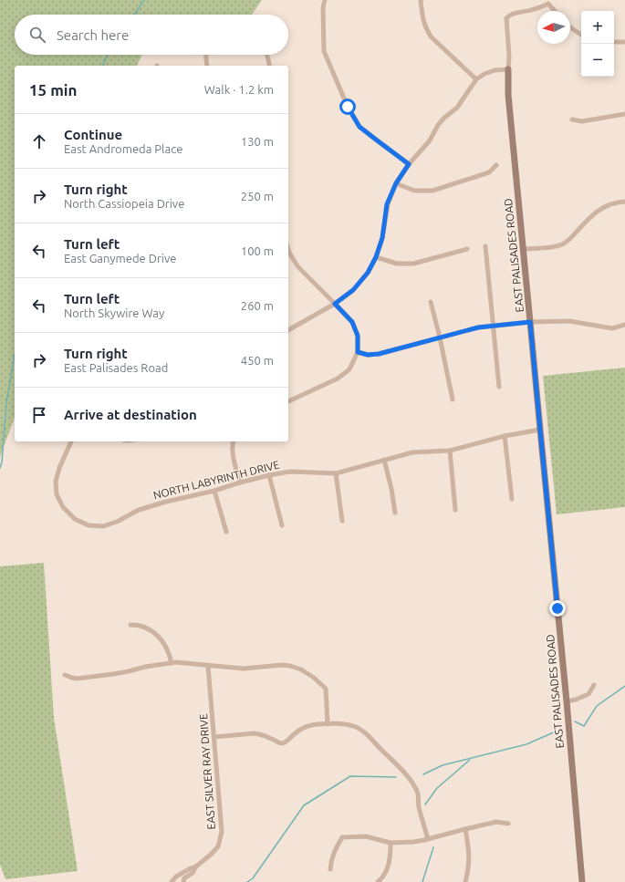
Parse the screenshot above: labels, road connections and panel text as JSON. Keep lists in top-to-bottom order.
{
  "streets": {
    "street": ["EAST PALISADES ROAD", "NORTH LABYRINTH DRIVE", "EAST SILVER RAY DRIVE"]
  },
  "crossings": [
    ["EAST PALISADES ROAD", "NORTH LABYRINTH DRIVE"]
  ],
  "north": "left",
  "page": {
    "map_buttons": ["+", "−"],
    "search": "Search here",
    "heading": ["15 min", "Walk · 1.2 km"],
    "list": [
      ["Continue", "East Andromeda Place", "130 m"],
      ["Turn right", "North Cassiopeia Drive", "250 m"],
      ["Turn left", "East Ganymede Drive", "100 m"],
      ["Turn left", "North Skywire Way", "260 m"],
      ["Turn right", "East Palisades Road", "450 m"],
      "Arrive at destination"
    ]
  }
}
